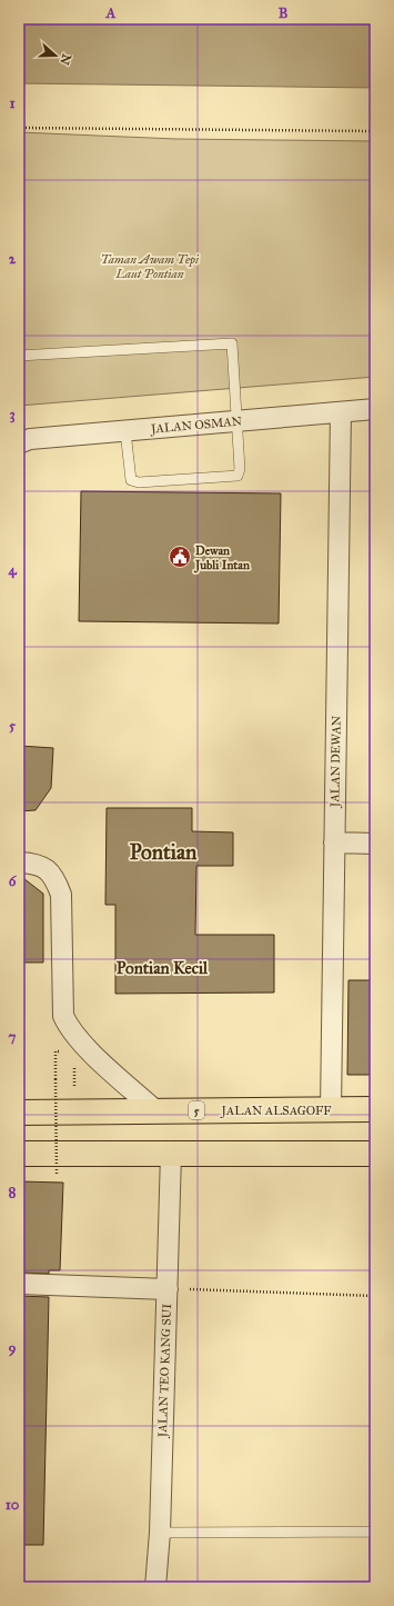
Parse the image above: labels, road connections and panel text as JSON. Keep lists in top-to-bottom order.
{
  "streets": {
    "highway": ["5", "JALAN ALSAGOFF"],
    "street": ["JALAN OSMAN", "JALAN DEWAN", "JALAN TEO KANG SUI"]
  },
  "crossings": [
    ["JALAN OSMAN", "JALAN DEWAN"],
    ["JALAN DEWAN", "JALAN ALSAGOFF"]
  ],
  "districts": ["Pontian", "Pontian Kecil"],
  "parks": ["Taman Awam Tepi Laut Pontian"],
  "places": {
    "public building": ["Dewan Jubli Intan"]
  },
  "north": "right",
  "grid": {
    "columns": ["A", "B"],
    "rows": [
      "1",
      "2",
      "3",
      "4",
      "5",
      "6",
      "7",
      "8",
      "9",
      "10"
    ]
  }
}
